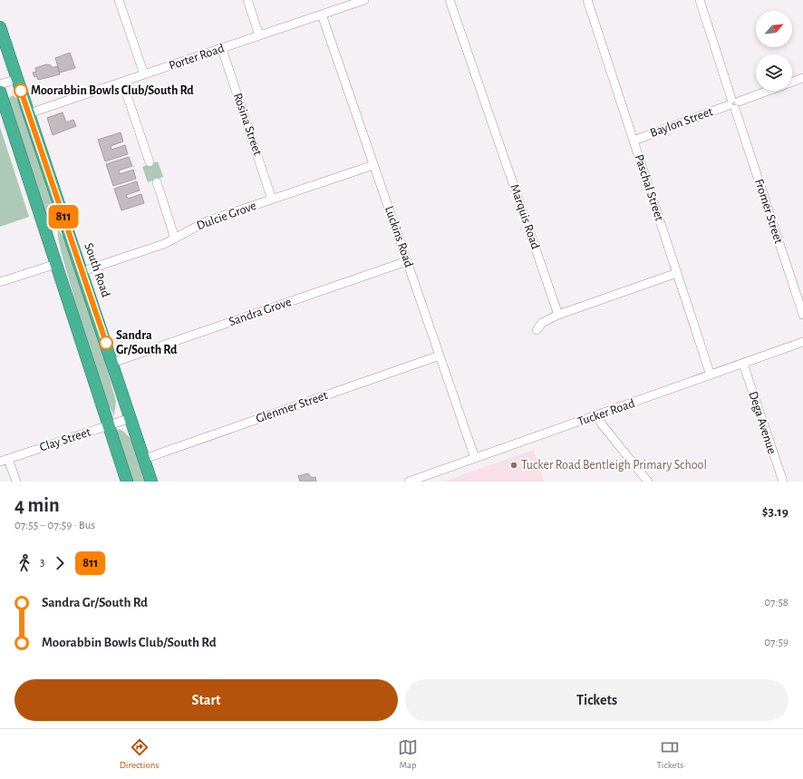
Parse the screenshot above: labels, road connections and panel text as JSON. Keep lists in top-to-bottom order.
{
  "streets": {
    "highway": ["South Road"],
    "street": [
      "Porter Road",
      "Baylon Street",
      "Rosina Street",
      "Paschal Street",
      "Fromer Street",
      "Dulcie Grove",
      "Marquis Road",
      "Luckins Road",
      "Sandra Grove",
      "Glenmer Street",
      "Tucker Road",
      "Dega Avenue",
      "Clay Street"
    ]
  },
  "crossings": [
    ["Porter Road", "Rosina Street"],
    ["Porter Road", "Luckins Road"],
    ["Porter Road", "South Road"],
    ["Baylon Street", "Paschal Street"],
    ["Baylon Street", "Fromer Street"],
    ["Rosina Street", "Dulcie Grove"],
    ["Paschal Street", "Tucker Road"],
    ["Dulcie Grove", "Luckins Road"],
    ["Dulcie Grove", "South Road"],
    ["Luckins Road", "Sandra Grove"],
    ["Luckins Road", "Glenmer Street"],
    ["Luckins Road", "Tucker Road"],
    ["South Road", "Sandra Grove"],
    ["South Road", "Glenmer Street"],
    ["South Road", "Clay Street"],
    ["Tucker Road", "Dega Avenue"]
  ],
  "places": ["Moorabbin Bowls Club/South Rd", "Sandra Gr/South Rd", "Tucker Road Bentleigh Primary School"],
  "lines": ["bus line 811"],
  "north": "top right",
  "page": {
    "on_map": "811",
    "heading": ["4 min", "07:55 – 07:59 · Bus", "$3.19"],
    "legs": ["3", "811"],
    "list": [
      {
        "name": "Sandra Gr/South Rd",
        "value": "07:58"
      },
      {
        "name": "Moorabbin Bowls Club/South Rd",
        "value": "07:59"
      }
    ],
    "buttons": ["Start", "Tickets"],
    "tabs": ["Directions", "Map", "Tickets"]
  }
}
